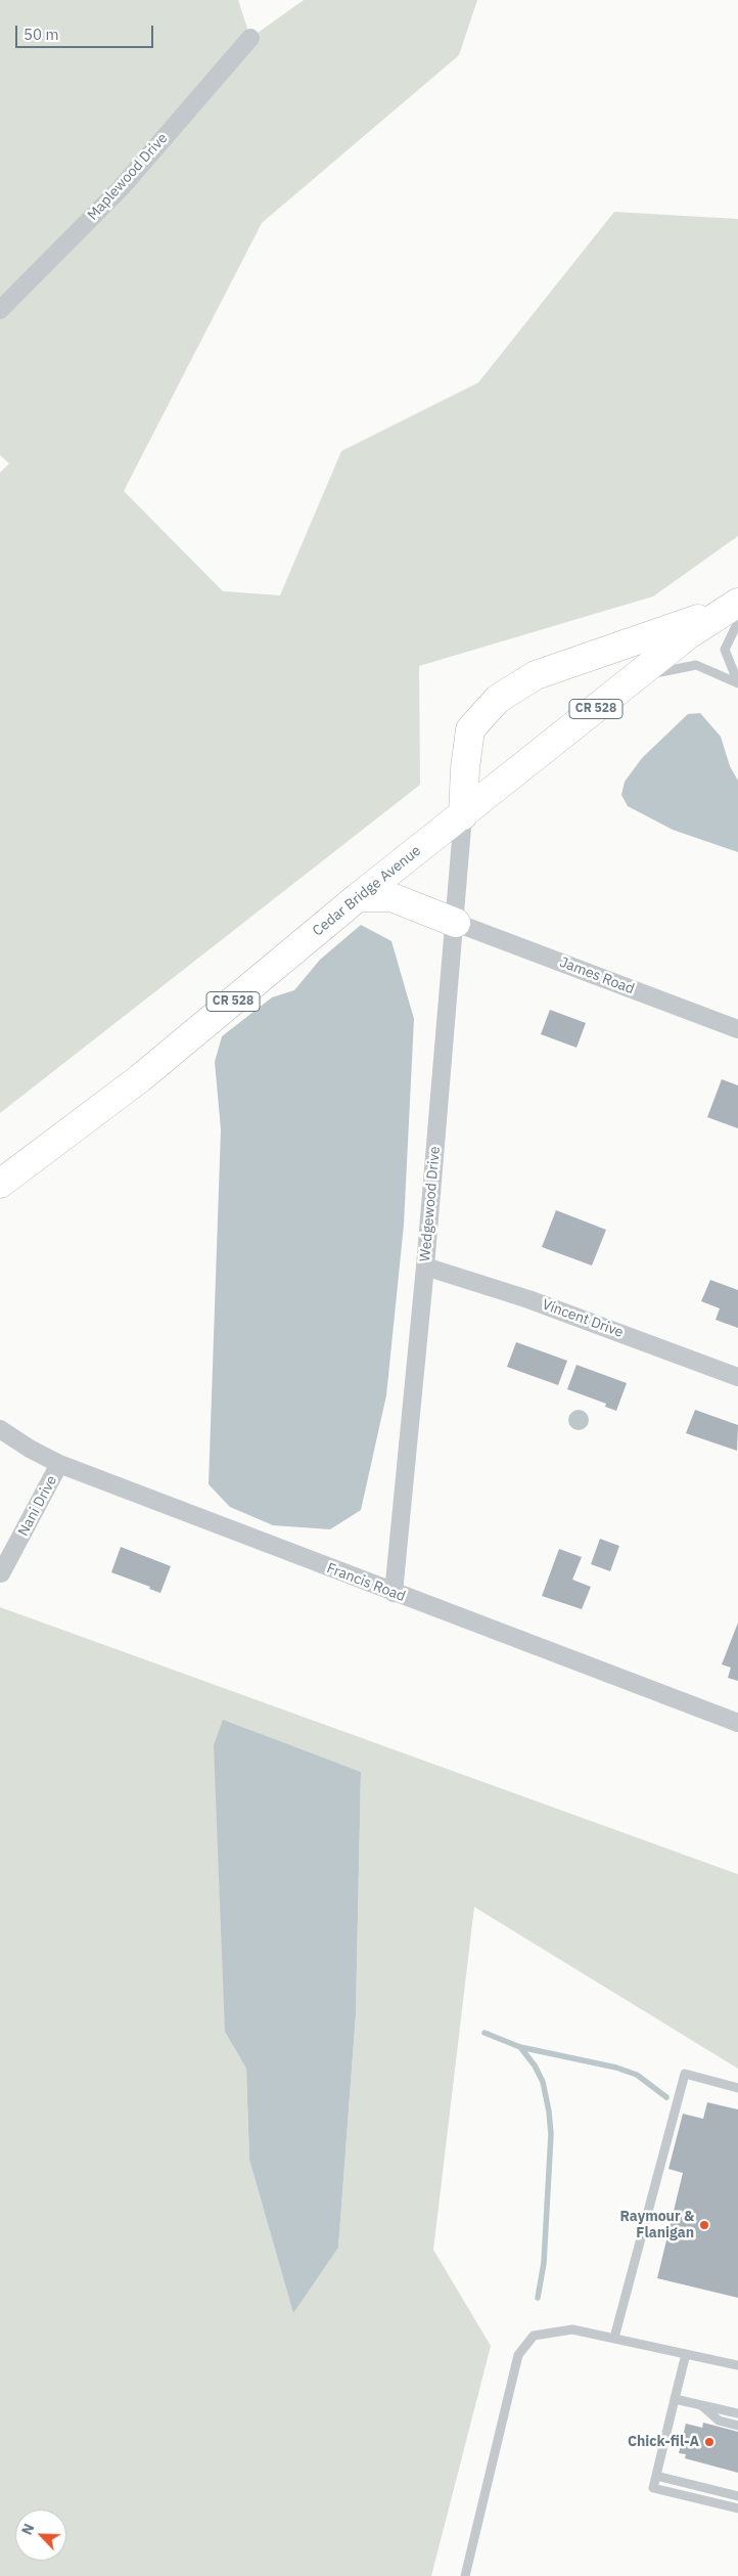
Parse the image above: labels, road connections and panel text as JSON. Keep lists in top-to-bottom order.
{
  "streets": {
    "main road": ["CR 528", "Cedar Bridge Avenue"],
    "street": [
      "Maplewood Drive",
      "James Road",
      "Wedgewood Drive",
      "Vincent Drive",
      "Nani Drive",
      "Francis Road"
    ]
  },
  "crossings": [
    ["Cedar Bridge Avenue", "Wedgewood Drive"],
    ["James Road", "Wedgewood Drive"],
    ["Wedgewood Drive", "Vincent Drive"],
    ["Wedgewood Drive", "Francis Road"],
    ["Nani Drive", "Francis Road"]
  ],
  "places": ["Raymour & Flanigan", "Chick-fil-A"],
  "scale_bar": "50 m",
  "north": "top left"
}
